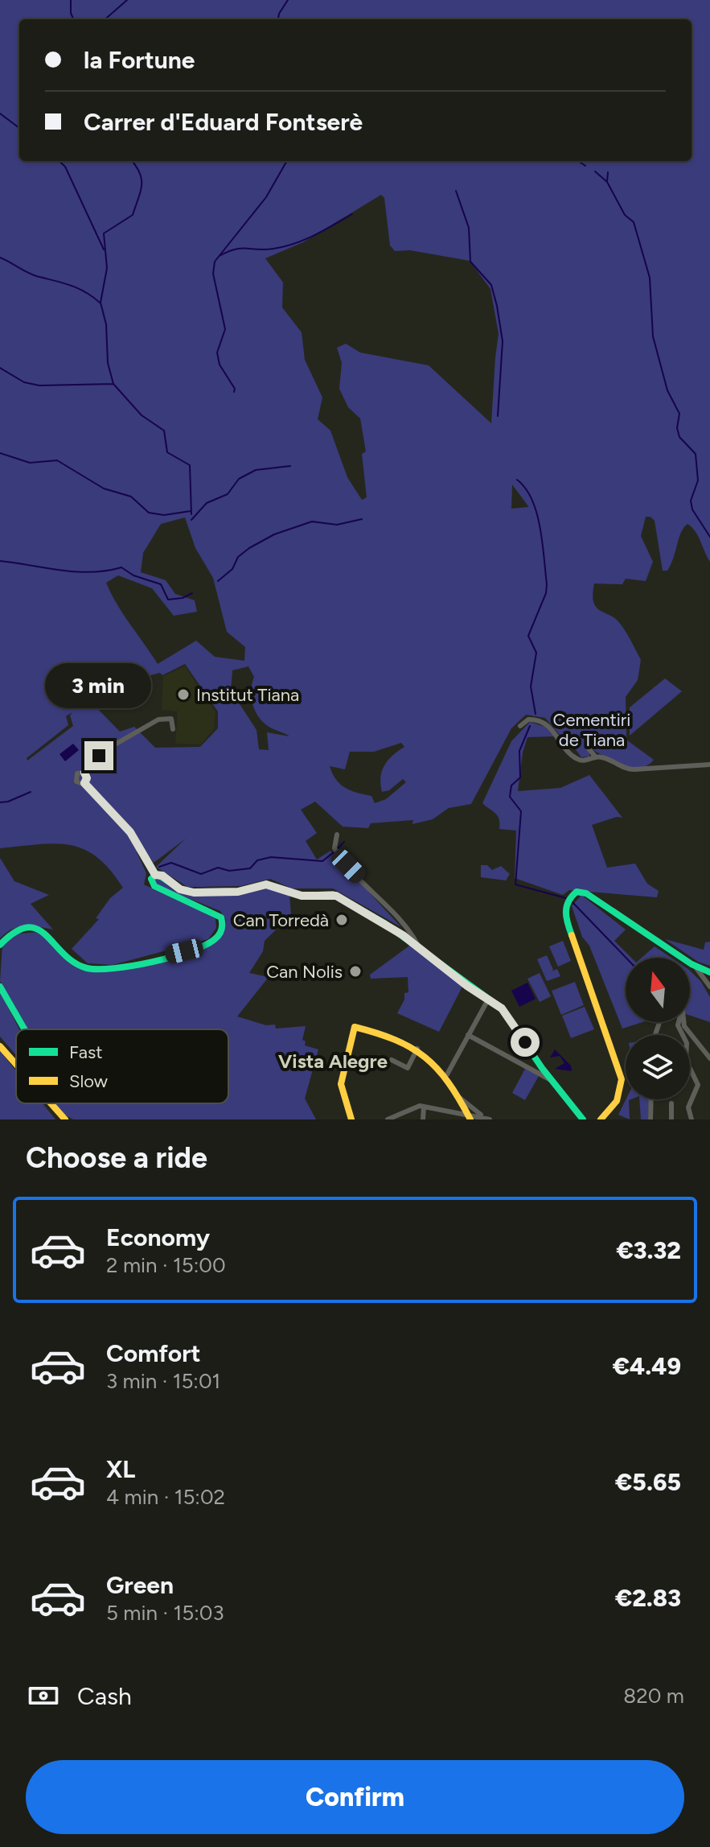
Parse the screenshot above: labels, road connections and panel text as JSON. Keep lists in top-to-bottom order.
{
  "districts": ["Vista Alegre"],
  "parks": ["Cementiri de Tiana"],
  "places": ["Institut Tiana", "Can Torredà", "Can Nolis"],
  "legend": ["Fast", "Slow"],
  "north": "top",
  "page": {
    "banner": ["la Fortune", "Carrer d'Eduard Fontserè"],
    "bubble": "3 min",
    "heading": "Choose a ride",
    "list": [
      {
        "name": "Economy",
        "note": "2 min · 15:00",
        "value": "€3.32"
      },
      {
        "name": "Comfort",
        "note": "3 min · 15:01",
        "value": "€4.49"
      },
      {
        "name": "XL",
        "note": "4 min · 15:02",
        "value": "€5.65"
      },
      {
        "name": "Green",
        "note": "5 min · 15:03",
        "value": "€2.83"
      }
    ],
    "pay": ["Cash", "820 m"],
    "buttons": "Confirm"
  }
}
